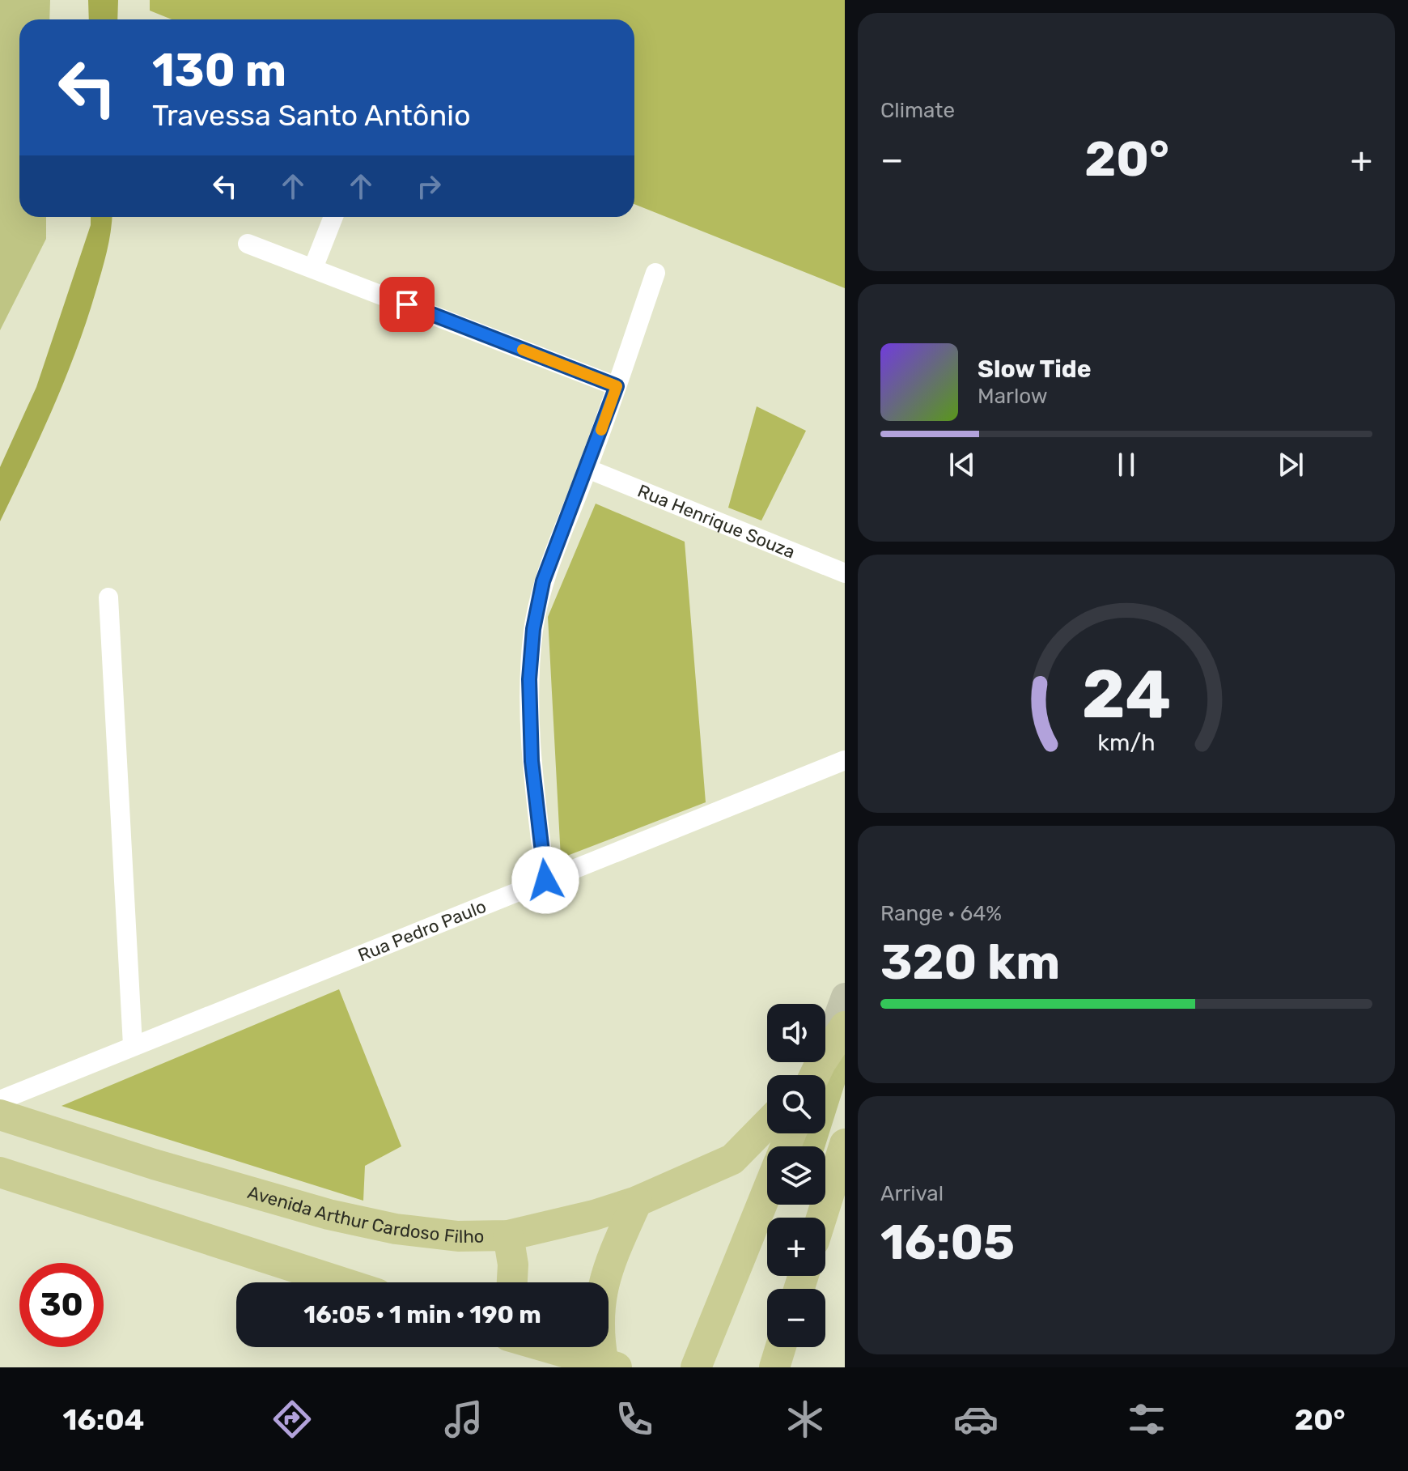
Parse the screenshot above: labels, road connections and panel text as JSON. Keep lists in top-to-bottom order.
{
  "streets": {
    "main road": ["Avenida Arthur Cardoso Filho"],
    "street": ["Rua Henrique Souza", "Rua Pedro Paulo"]
  },
  "page": {
    "tile": [
      "Climate",
      ["Range · 64%", "320 km"],
      ["Arrival", "16:05"]
    ],
    "turn": ["130 m", "Travessa Santo Antônio"],
    "heat": ["−", "20°", "+"],
    "song": ["Slow Tide", "Marlow"],
    "map_buttons": ["+", "−"],
    "limit": "30",
    "trip": "16:05 · 1 min · 190 m",
    "tabs": ["16:04", "20°"],
    "gauge": ["24", "km/h"]
  }
}
